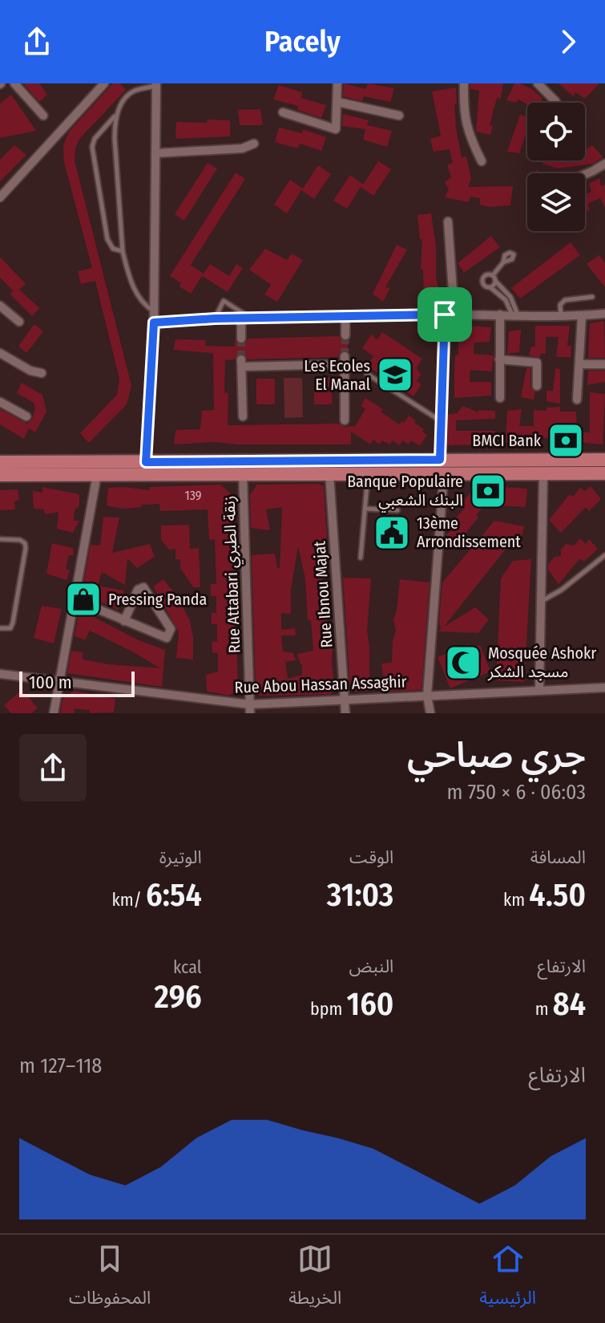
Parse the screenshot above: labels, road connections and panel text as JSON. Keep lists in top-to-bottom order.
{
  "streets": {
    "street": ["Rue Attabari زنقة الطبري", "Rue Ibnou Majat", "Rue Abou Hassan Assaghir"]
  },
  "crossings": [
    ["Rue Attabari زنقة الطبري", "Rue Abou Hassan Assaghir"],
    ["Rue Ibnou Majat", "Rue Abou Hassan Assaghir"]
  ],
  "places": {
    "school or university": ["Les Ecoles El Manal"],
    "bank": ["BMCI Bank", "Banque Populaire البنك الشعبي"],
    "public building": ["13ème Arrondissement"],
    "shop": ["Pressing Panda"],
    "mosque": ["Mosquée Ashokr مسجد الشكر"]
  },
  "house_numbers": ["139"],
  "scale_bar": "100 m",
  "page": {
    "header": "Pacely",
    "scale": "100 m",
    "heading": ["جري صباحي", "06:03 · 6 × 750 m"],
    "stats": [
      ["المسافة", "4.50 km"],
      ["الوقت", "31:03"],
      ["الوتيرة", "6:54 /km"],
      ["الارتفاع", "84 m"],
      ["النبض", "160 bpm"],
      ["kcal", "296"]
    ],
    "chart": ["الارتفاع", "118–127 m"],
    "tabs": ["الرئيسية", "الخريطة", "المحفوظات"]
  }
}
